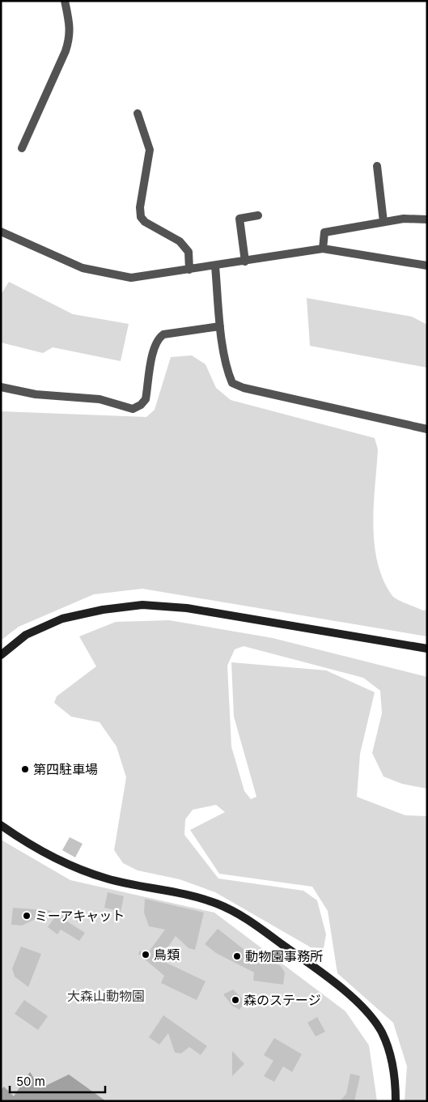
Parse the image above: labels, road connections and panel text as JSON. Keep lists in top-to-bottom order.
{
  "parks": ["大森山動物園"],
  "places": [
    "第四駐車場",
    "ミーアキャット",
    "鳥類",
    "動物園事務所",
    "森のステージ"
  ],
  "scale_bar": "50 m"
}
